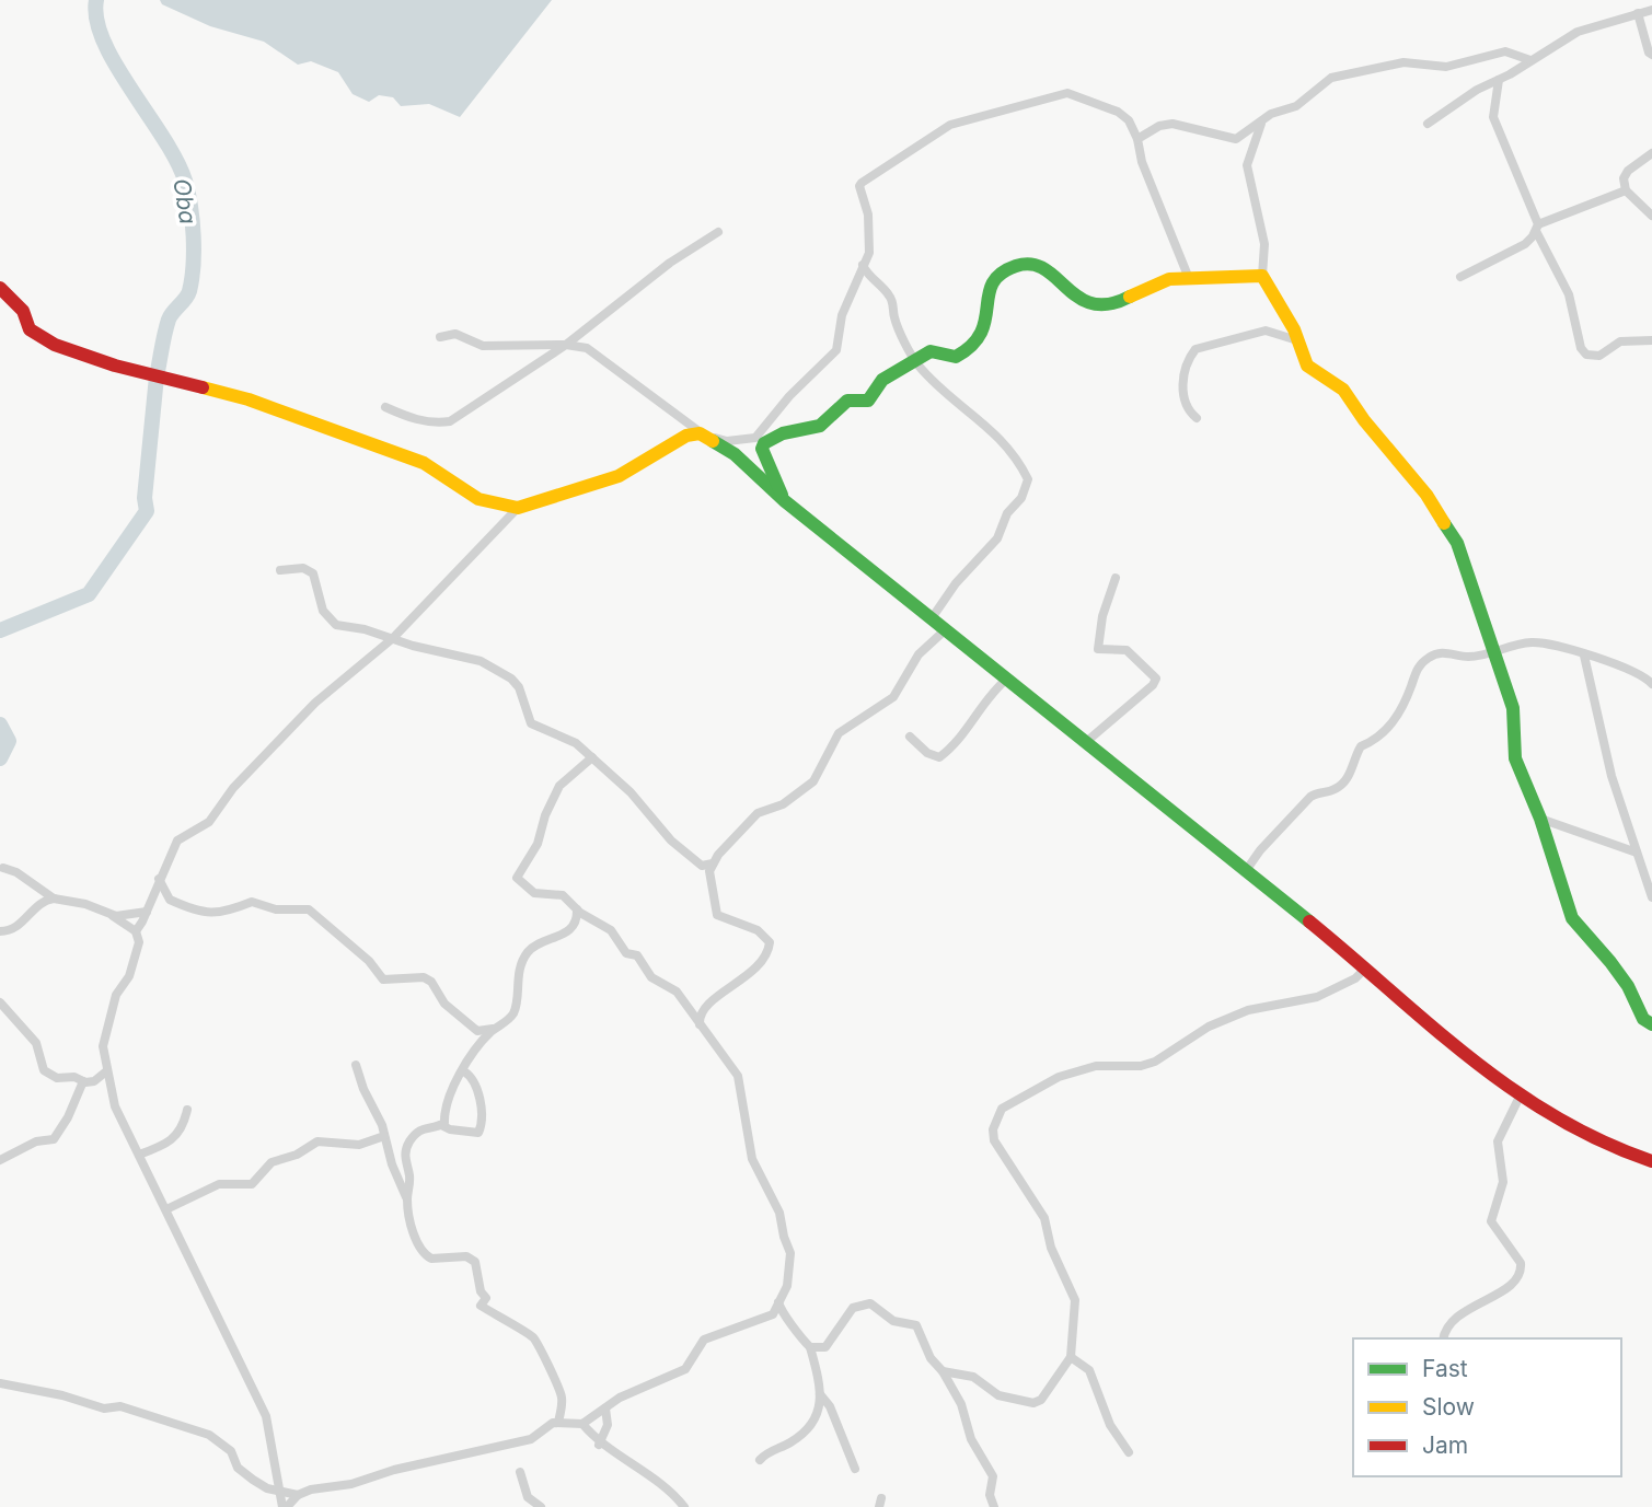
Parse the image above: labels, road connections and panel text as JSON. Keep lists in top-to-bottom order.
{
  "water": ["Oba"],
  "legend": ["Fast", "Slow", "Jam"]
}
